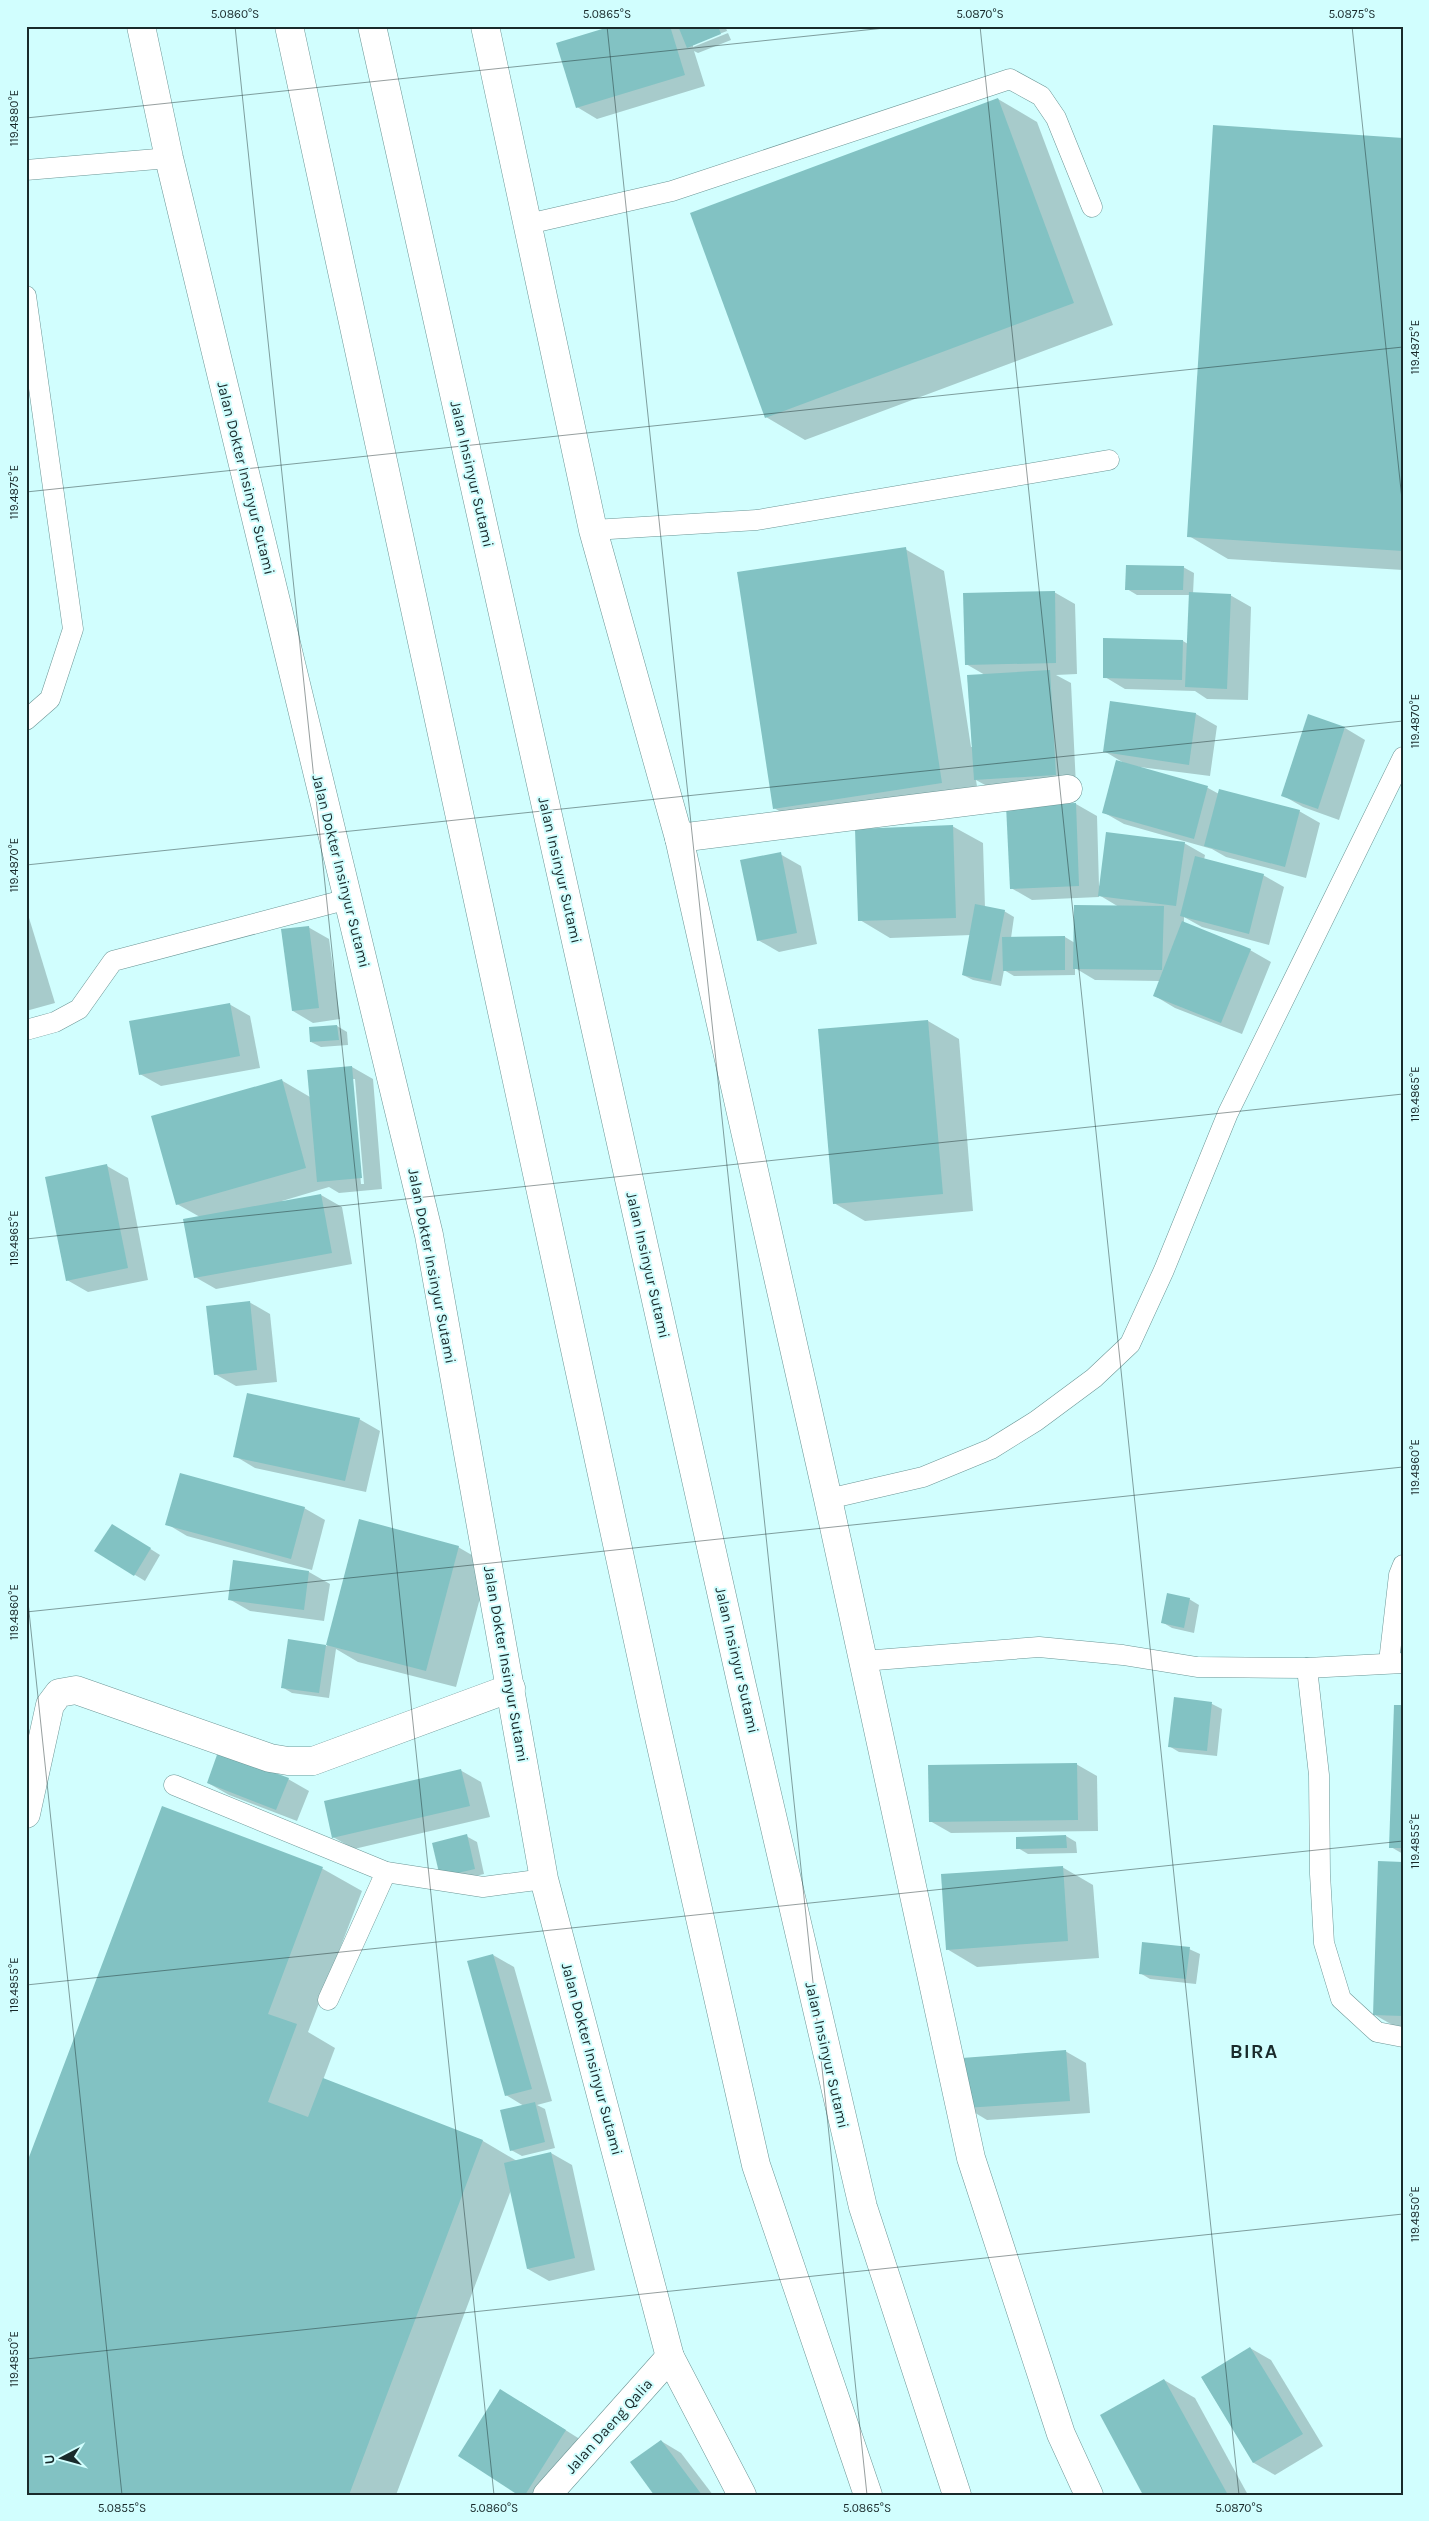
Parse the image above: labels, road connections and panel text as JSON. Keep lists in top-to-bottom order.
{
  "streets": {
    "main road": ["Jalan Insinyur Sutami", "Jalan Dokter Insinyur Sutami", "Jalan Daeng Qalia"]
  },
  "crossings": [
    ["Jalan Dokter Insinyur Sutami", "Jalan Daeng Qalia"]
  ],
  "districts": ["BIRA"],
  "north": "left",
  "coordinates": [
    "5.0860°S",
    "5.0865°S",
    "5.0870°S",
    "5.0875°S",
    "119.4880°E",
    "119.4875°E",
    "119.4870°E",
    "119.4865°E",
    "119.4860°E",
    "119.4855°E",
    "119.4850°E",
    "5.0855°S"
  ]
}
